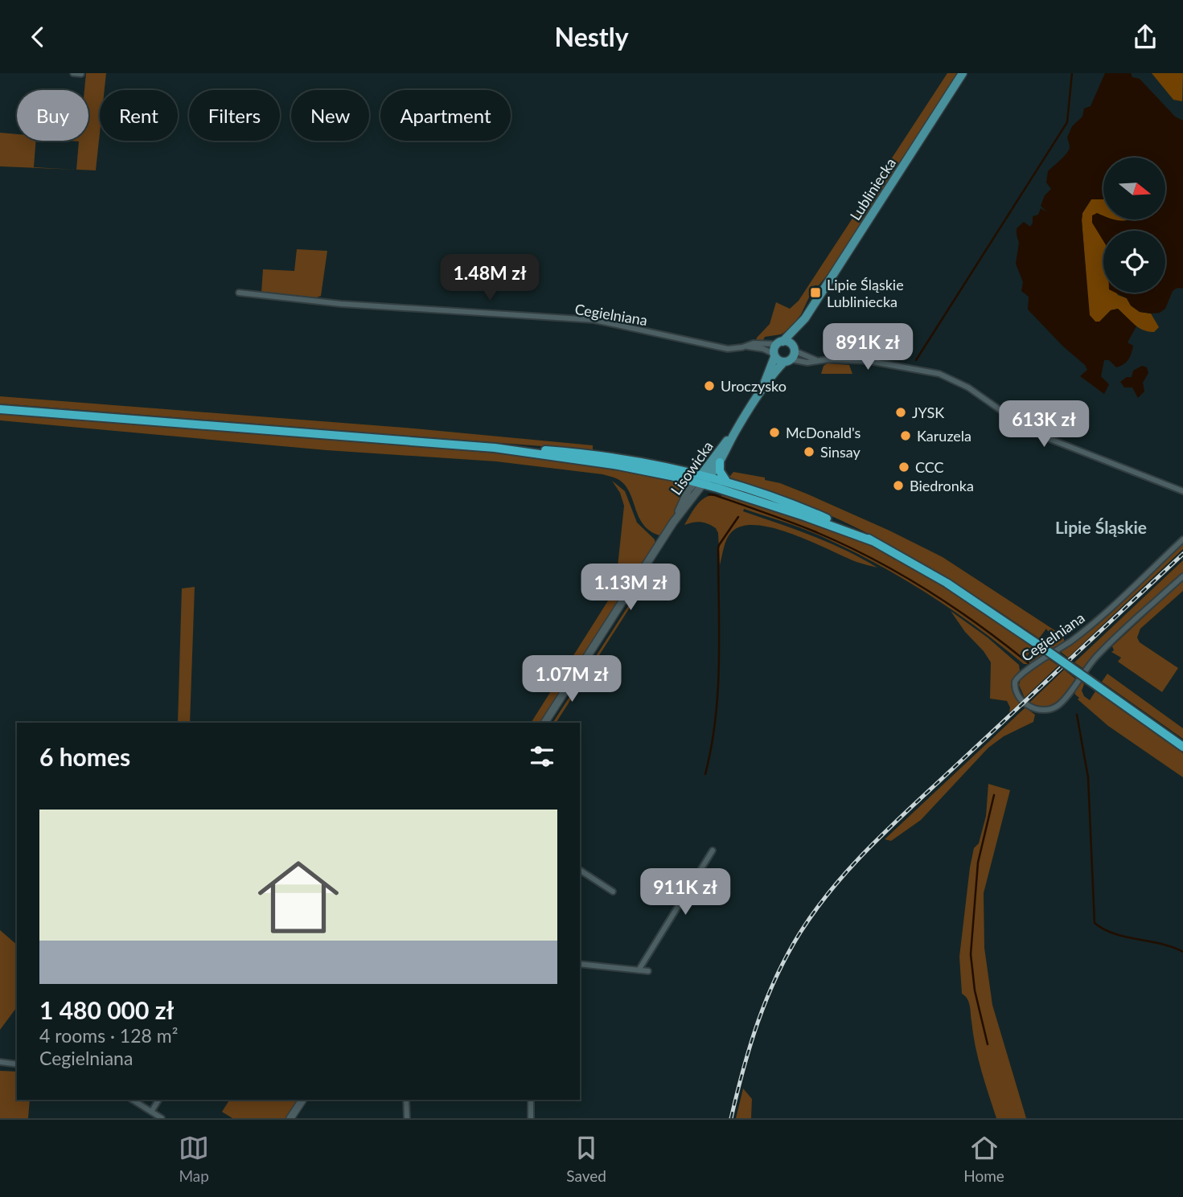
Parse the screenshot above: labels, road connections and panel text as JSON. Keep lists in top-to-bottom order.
{
  "streets": {
    "main road": ["Lubliniecka", "Lisowicka"],
    "street": ["Cegielniana"]
  },
  "crossings": [
    ["Lubliniecka", "Cegielniana"],
    ["Lubliniecka", "Lisowicka"],
    ["Cegielniana", "Lisowicka"]
  ],
  "districts": ["Lipie Śląskie"],
  "places": {
    "transit": ["Lipie Śląskie Lubliniecka"],
    "other": [
      "Uroczysko",
      "JYSK",
      "McDonald's",
      "Karuzela",
      "Sinsay",
      "CCC",
      "Biedronka"
    ]
  },
  "north": "right",
  "page": {
    "header": "Nestly",
    "chip": [
      "Buy",
      "Rent",
      "Filters",
      "New",
      "Apartment"
    ],
    "price": [
      "1.48M zł",
      "891K zł",
      "613K zł",
      "1.13M zł",
      "1.07M zł",
      "911K zł"
    ],
    "heading": "6 homes",
    "list": [
      {
        "name": "1 480 000 zł",
        "note": "4 rooms · 128 m² · Cegielniana"
      }
    ],
    "tabs": ["Map", "Saved", "Home"]
  }
}
